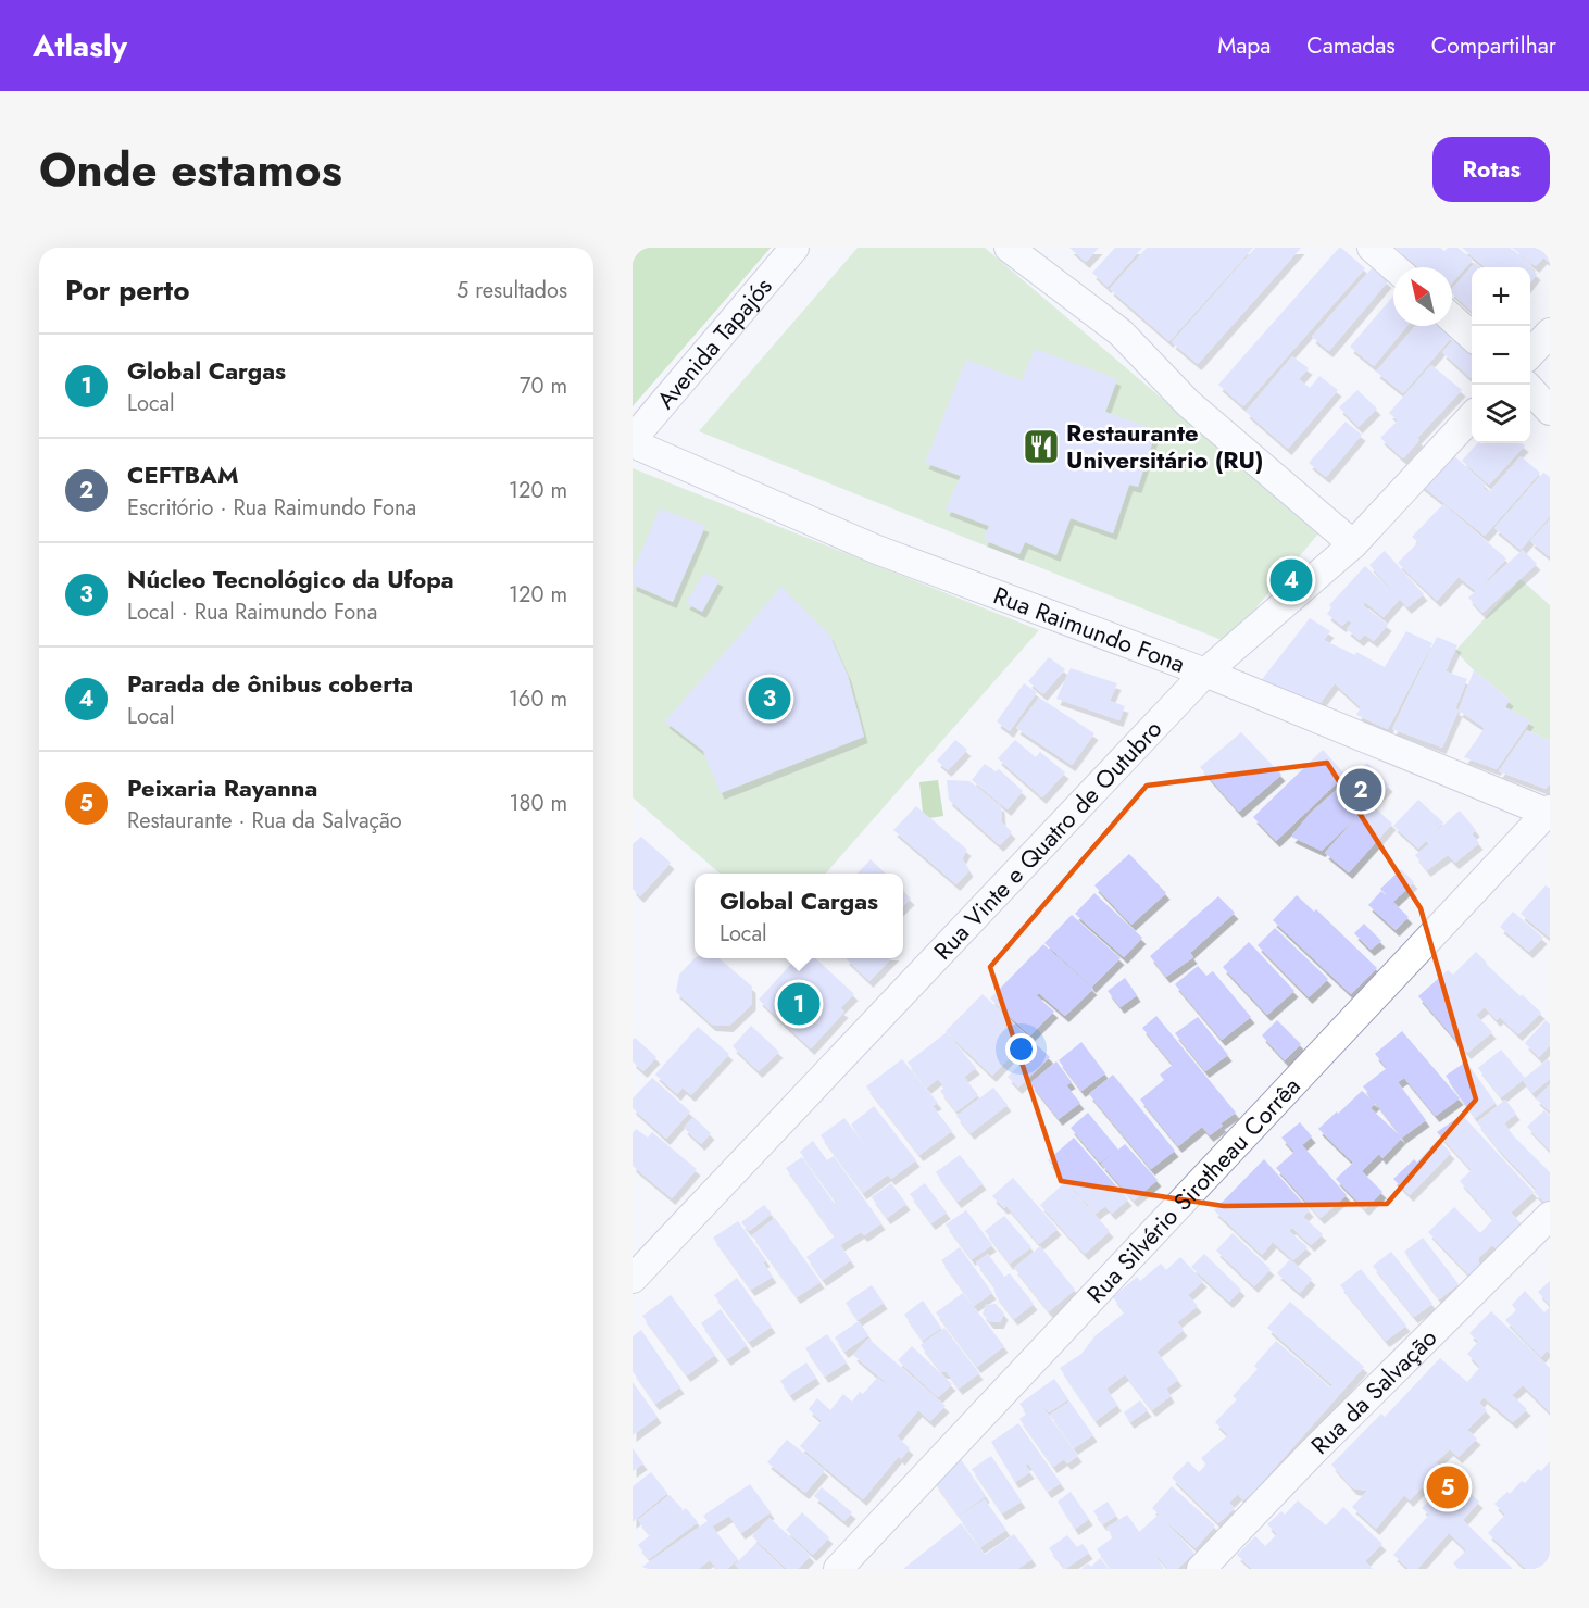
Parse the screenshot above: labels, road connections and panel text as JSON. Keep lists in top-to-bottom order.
{
  "streets": {
    "street": [
      "Avenida Tapajós",
      "Rua Raimundo Fona",
      "Rua Vinte e Quatro de Outubro",
      "Rua Silvério Sirotheau Corrêa",
      "Rua da Salvação"
    ]
  },
  "crossings": [
    ["Avenida Tapajós", "Rua Raimundo Fona"],
    ["Rua Raimundo Fona", "Rua Vinte e Quatro de Outubro"],
    ["Rua Raimundo Fona", "Rua Silvério Sirotheau Corrêa"]
  ],
  "places": {
    "restaurant": ["Restaurante Universitário (RU)"]
  },
  "north": "top left",
  "page": {
    "header": "Atlasly",
    "nav": ["Mapa", "Camadas", "Compartilhar"],
    "title": "Onde estamos",
    "buttons": "Rotas",
    "heading": ["Por perto", "5 resultados"],
    "map_buttons": ["+", "−"],
    "list": [
      {
        "mark": "1",
        "name": "Global Cargas",
        "note": "Local",
        "value": "70 m"
      },
      {
        "mark": "2",
        "name": "CEFTBAM",
        "note": "Escritório · Rua Raimundo Fona",
        "value": "120 m"
      },
      {
        "mark": "3",
        "name": "Núcleo Tecnológico da Ufopa",
        "note": "Local · Rua Raimundo Fona",
        "value": "120 m"
      },
      {
        "mark": "4",
        "name": "Parada de ônibus coberta",
        "note": "Local",
        "value": "160 m"
      },
      {
        "mark": "5",
        "name": "Peixaria Rayanna",
        "note": "Restaurante · Rua da Salvação",
        "value": "180 m"
      }
    ],
    "pins": [
      "4",
      "3",
      "2",
      "1",
      "5"
    ],
    "popup": ["Global Cargas", "Local"]
  }
}
